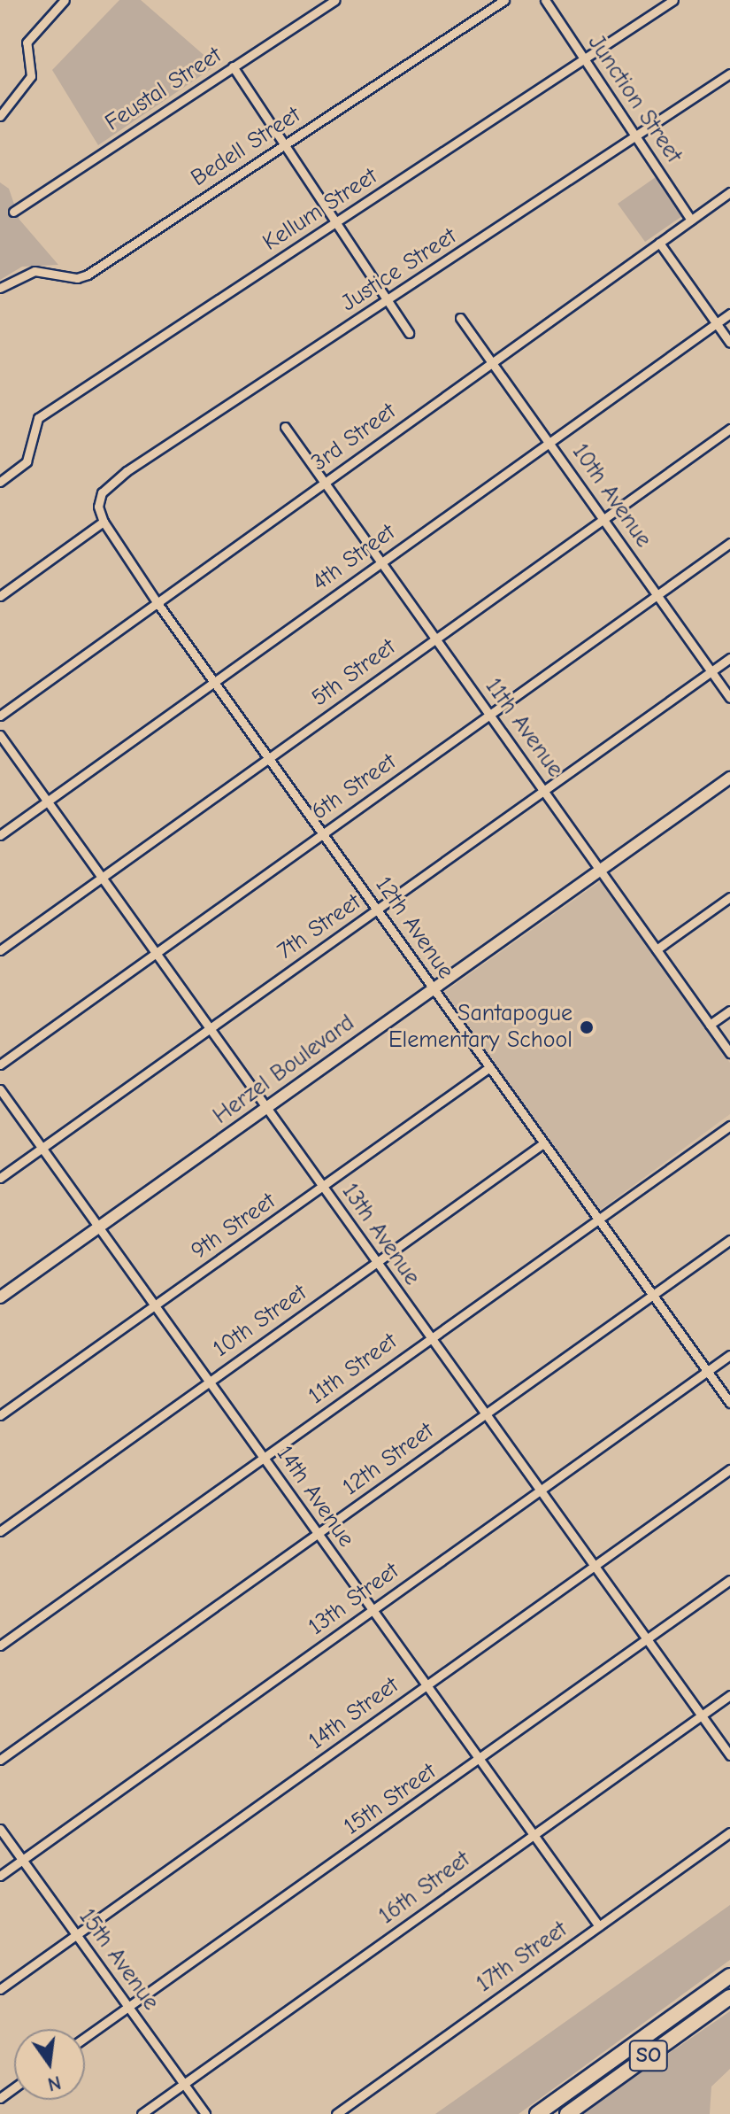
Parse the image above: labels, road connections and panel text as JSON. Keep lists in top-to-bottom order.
{
  "streets": {
    "highway": ["SO"],
    "street": [
      "Feustal Street",
      "Junction Street",
      "Bedell Street",
      "Kellum Street",
      "Justice Street",
      "3rd Street",
      "10th Avenue",
      "4th Street",
      "5th Street",
      "11th Avenue",
      "6th Street",
      "7th Street",
      "12th Avenue",
      "Herzel Boulevard",
      "9th Street",
      "13th Avenue",
      "10th Street",
      "11th Street",
      "12th Street",
      "14th Avenue",
      "13th Street",
      "14th Street",
      "15th Street",
      "16th Street",
      "17th Street",
      "15th Avenue"
    ]
  },
  "crossings": [
    ["Junction Street", "Kellum Street"],
    ["Junction Street", "Justice Street"],
    ["Junction Street", "3rd Street"],
    ["Justice Street", "12th Avenue"],
    ["3rd Street", "10th Avenue"],
    ["3rd Street", "11th Avenue"],
    ["3rd Street", "12th Avenue"],
    ["10th Avenue", "4th Street"],
    ["10th Avenue", "5th Street"],
    ["10th Avenue", "6th Street"],
    ["10th Avenue", "7th Street"],
    ["4th Street", "11th Avenue"],
    ["4th Street", "12th Avenue"],
    ["4th Street", "13th Avenue"],
    ["5th Street", "11th Avenue"],
    ["5th Street", "12th Avenue"],
    ["5th Street", "13th Avenue"],
    ["11th Avenue", "6th Street"],
    ["11th Avenue", "7th Street"],
    ["11th Avenue", "Herzel Boulevard"],
    ["6th Street", "12th Avenue"],
    ["6th Street", "13th Avenue"],
    ["7th Street", "12th Avenue"],
    ["7th Street", "13th Avenue"],
    ["7th Street", "14th Avenue"],
    ["12th Avenue", "Herzel Boulevard"],
    ["12th Avenue", "9th Street"],
    ["12th Avenue", "10th Street"],
    ["12th Avenue", "11th Street"],
    ["12th Avenue", "12th Street"],
    ["12th Avenue", "13th Street"],
    ["Herzel Boulevard", "13th Avenue"],
    ["Herzel Boulevard", "14th Avenue"],
    ["9th Street", "13th Avenue"],
    ["9th Street", "14th Avenue"],
    ["13th Avenue", "10th Street"],
    ["13th Avenue", "11th Street"],
    ["13th Avenue", "12th Street"],
    ["13th Avenue", "13th Street"],
    ["13th Avenue", "14th Street"],
    ["13th Avenue", "15th Street"],
    ["13th Avenue", "16th Street"],
    ["10th Street", "14th Avenue"],
    ["11th Street", "14th Avenue"],
    ["12th Street", "14th Avenue"],
    ["14th Avenue", "13th Street"],
    ["14th Avenue", "14th Street"],
    ["14th Avenue", "15th Street"],
    ["14th Avenue", "16th Street"],
    ["14th Avenue", "17th Street"],
    ["13th Street", "15th Avenue"],
    ["14th Street", "15th Avenue"],
    ["15th Street", "15th Avenue"],
    ["16th Street", "15th Avenue"]
  ],
  "places": ["Santapogue Elementary School"],
  "north": "bottom"
}
